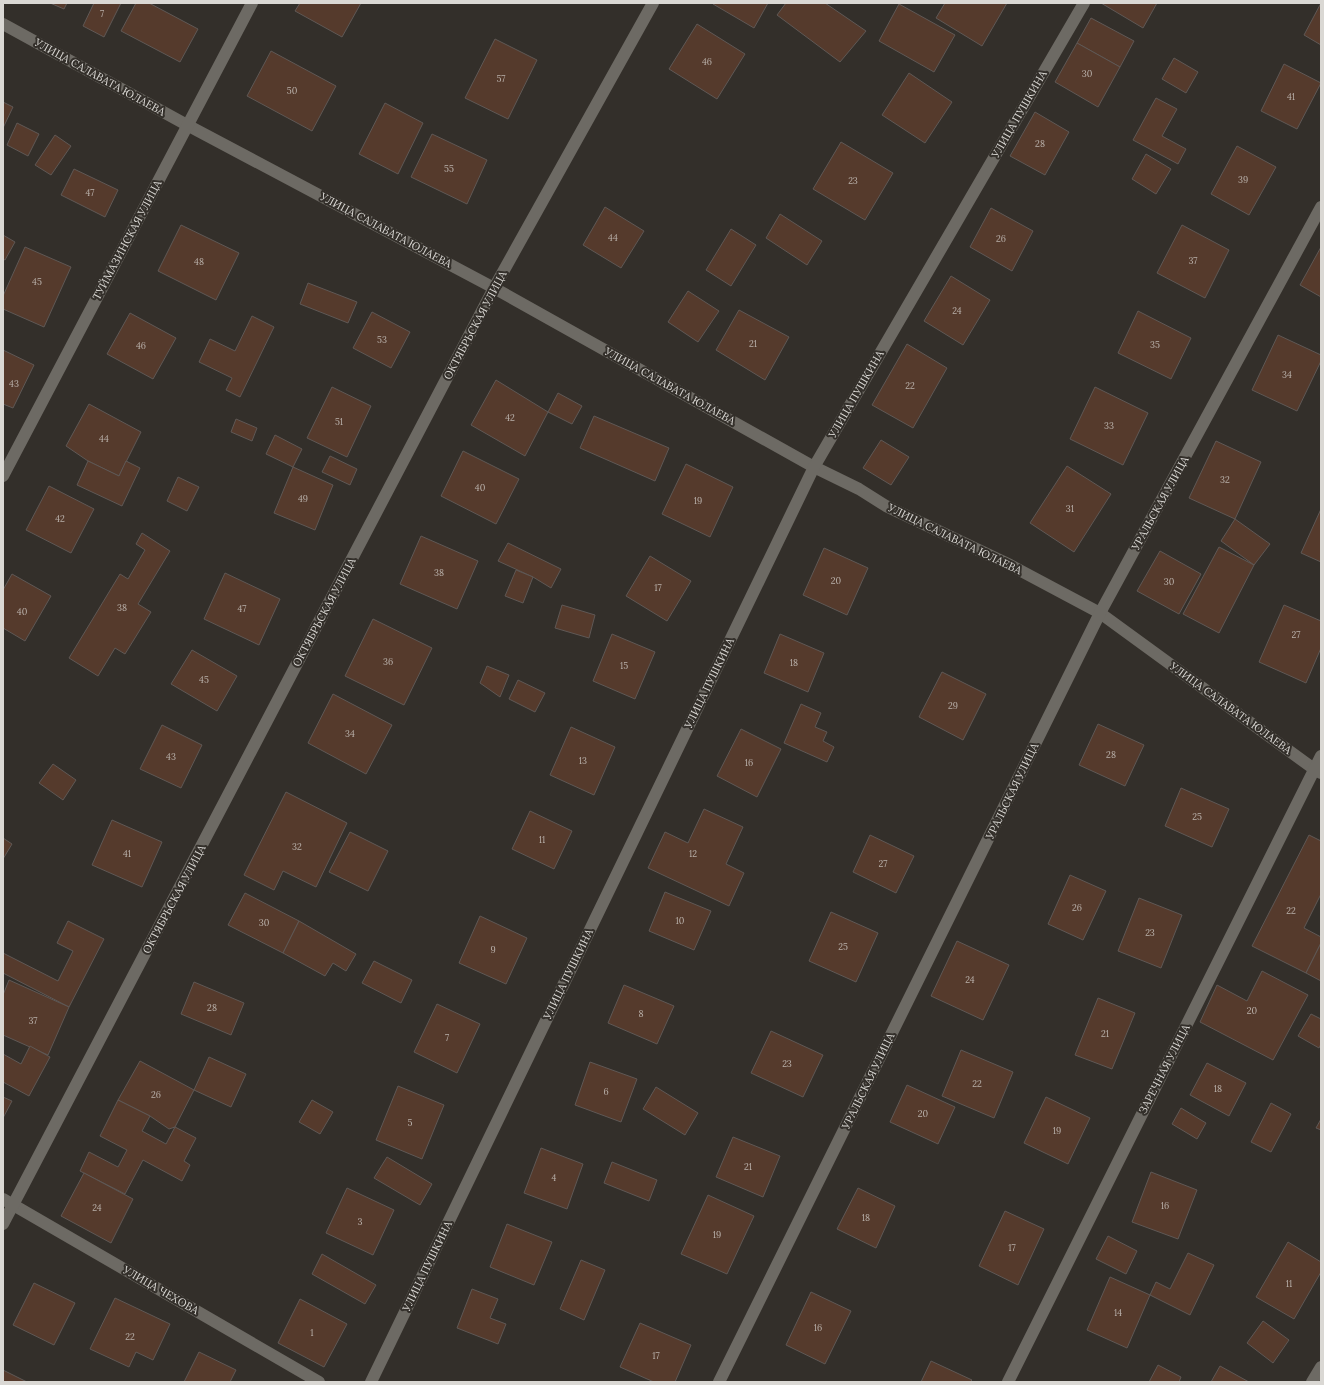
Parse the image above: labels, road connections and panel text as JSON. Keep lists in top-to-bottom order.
{
  "streets": {
    "street": [
      "УЛИЦА САЛАВАТА ЮЛАЕВА",
      "УЛИЦА ПУШКИНА",
      "ТУЙМАЗИНСКАЯ УЛИЦА",
      "ОКТЯБРЬСКАЯ УЛИЦА",
      "УРАЛЬСКАЯ УЛИЦА",
      "ЗАРЕЧНАЯ УЛИЦА",
      "УЛИЦА ЧЕХОВА"
    ]
  },
  "crossings": [
    ["УЛИЦА САЛАВАТА ЮЛАЕВА", "УЛИЦА ПУШКИНА"],
    ["УЛИЦА САЛАВАТА ЮЛАЕВА", "ТУЙМАЗИНСКАЯ УЛИЦА"],
    ["УЛИЦА САЛАВАТА ЮЛАЕВА", "ОКТЯБРЬСКАЯ УЛИЦА"],
    ["УЛИЦА САЛАВАТА ЮЛАЕВА", "УРАЛЬСКАЯ УЛИЦА"],
    ["УЛИЦА САЛАВАТА ЮЛАЕВА", "ЗАРЕЧНАЯ УЛИЦА"],
    ["ОКТЯБРЬСКАЯ УЛИЦА", "УЛИЦА ЧЕХОВА"]
  ],
  "house_numbers": [
    "7",
    "46",
    "30",
    "57",
    "50",
    "41",
    "28",
    "55",
    "39",
    "23",
    "47",
    "44",
    "26",
    "37",
    "48",
    "45",
    "24",
    "53",
    "21",
    "35",
    "46",
    "34",
    "43",
    "22",
    "42",
    "51",
    "33",
    "44",
    "32",
    "40",
    "49",
    "19",
    "31",
    "42",
    "38",
    "20",
    "30",
    "17",
    "38",
    "47",
    "40",
    "27",
    "36",
    "18",
    "15",
    "45",
    "29",
    "34",
    "28",
    "43",
    "13",
    "16",
    "25",
    "11",
    "32",
    "41",
    "12",
    "27",
    "26",
    "22",
    "10",
    "30",
    "23",
    "25",
    "9",
    "24",
    "28",
    "20",
    "8",
    "37",
    "21",
    "7",
    "23",
    "22",
    "18",
    "6",
    "26",
    "20",
    "5",
    "19",
    "21",
    "4",
    "16",
    "24",
    "18",
    "3",
    "19",
    "17",
    "11",
    "14",
    "16",
    "1",
    "22",
    "17"
  ]
}
